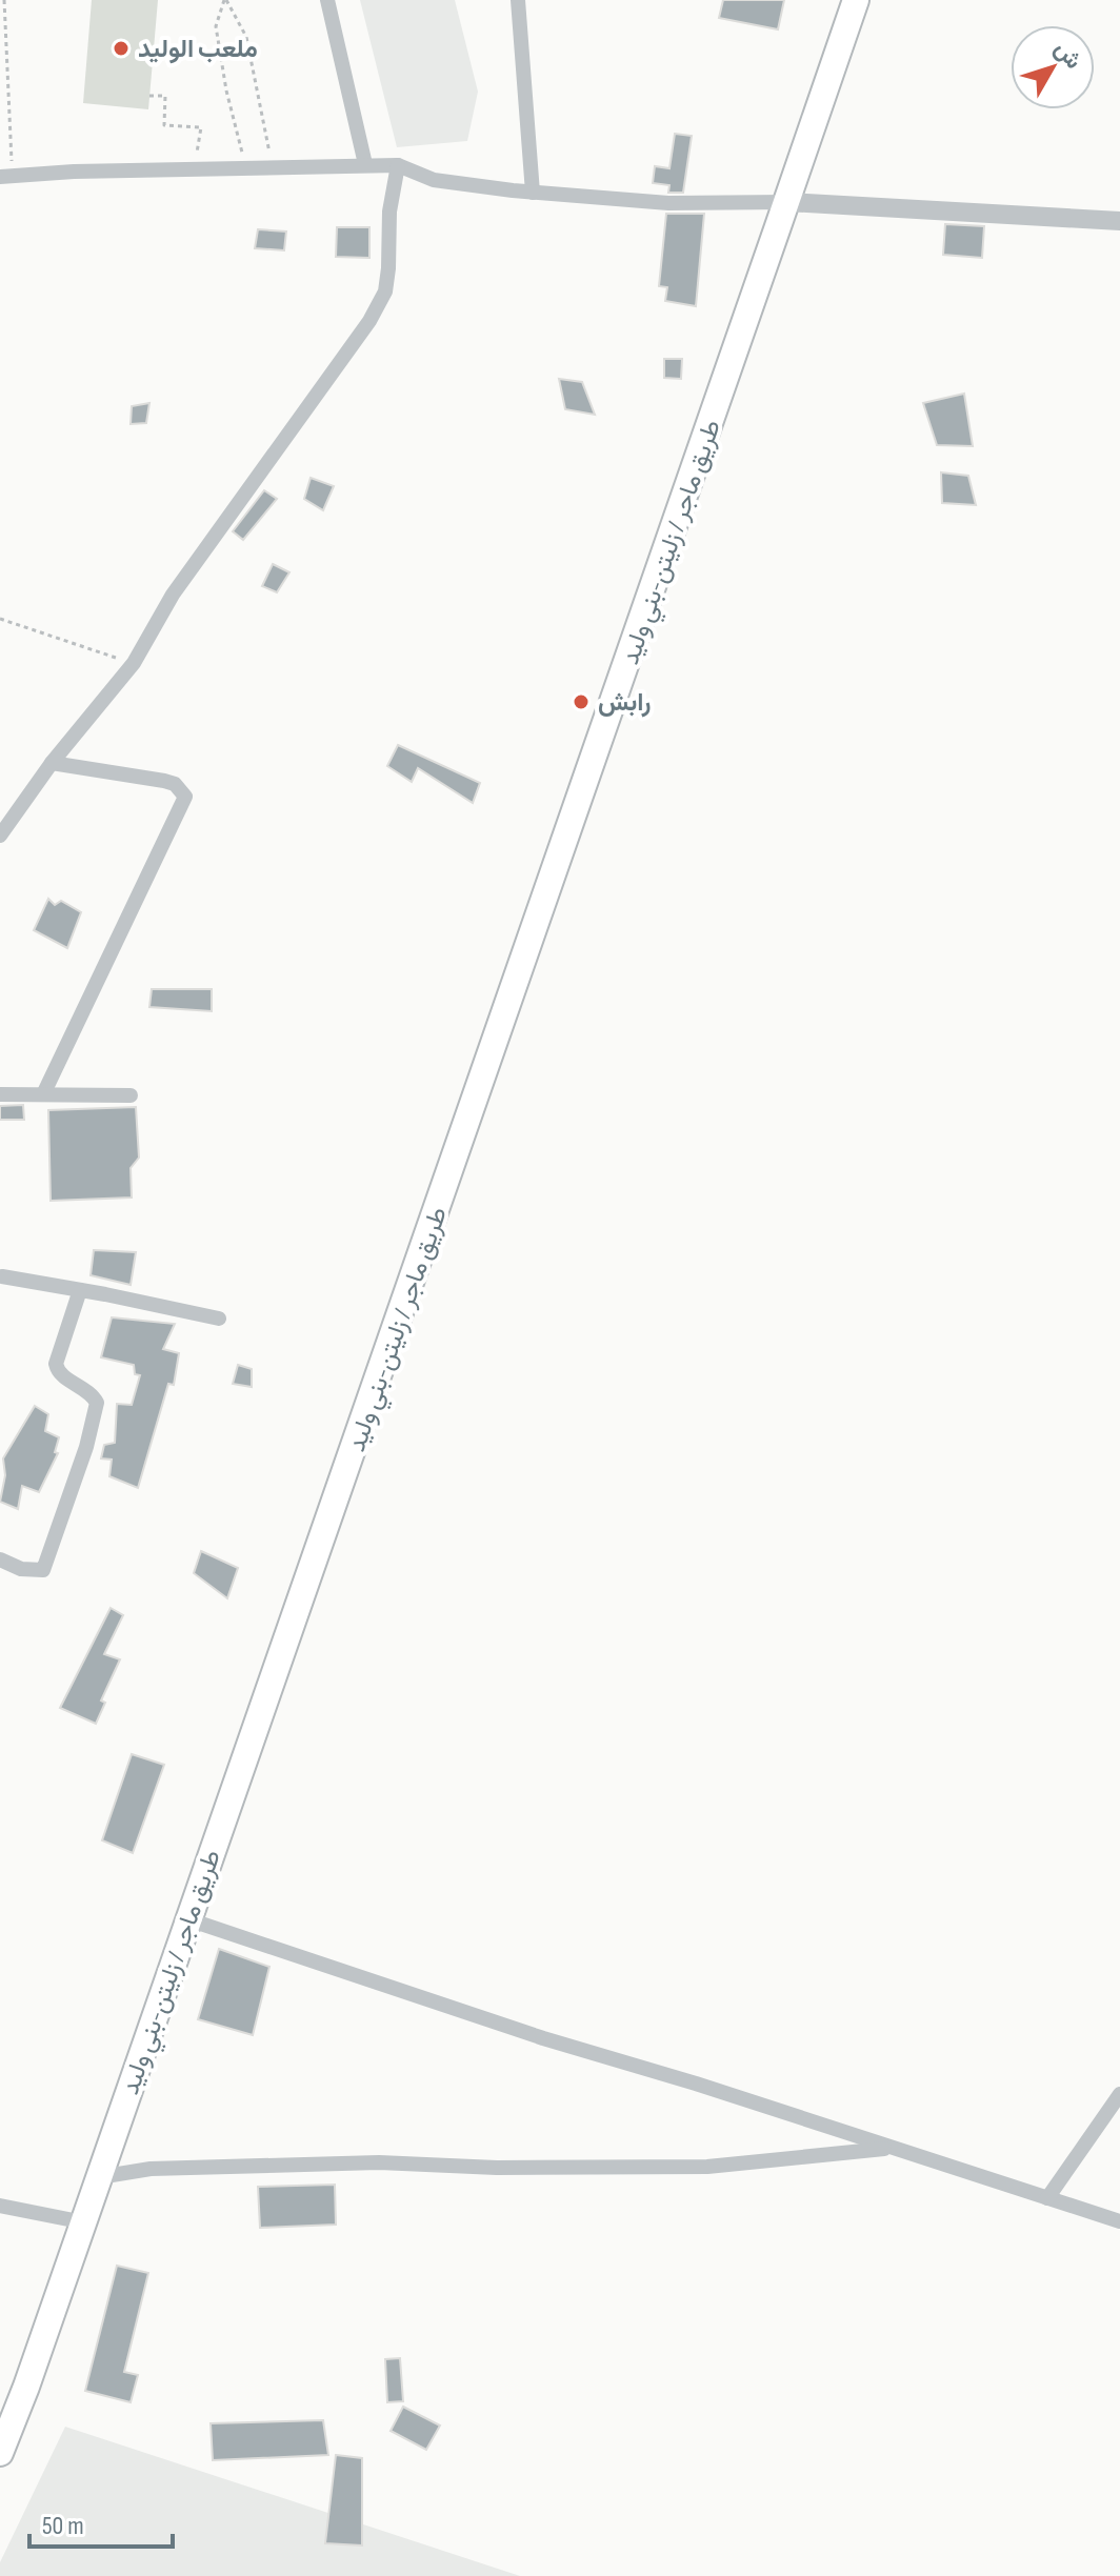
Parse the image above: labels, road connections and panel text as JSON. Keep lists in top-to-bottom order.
{
  "streets": {
    "highway": ["طريق ماجر / زليتن-بني وليد"]
  },
  "places": ["ملعب الوليد", "رابش"],
  "scale_bar": "50 m",
  "north": "top right"
}
